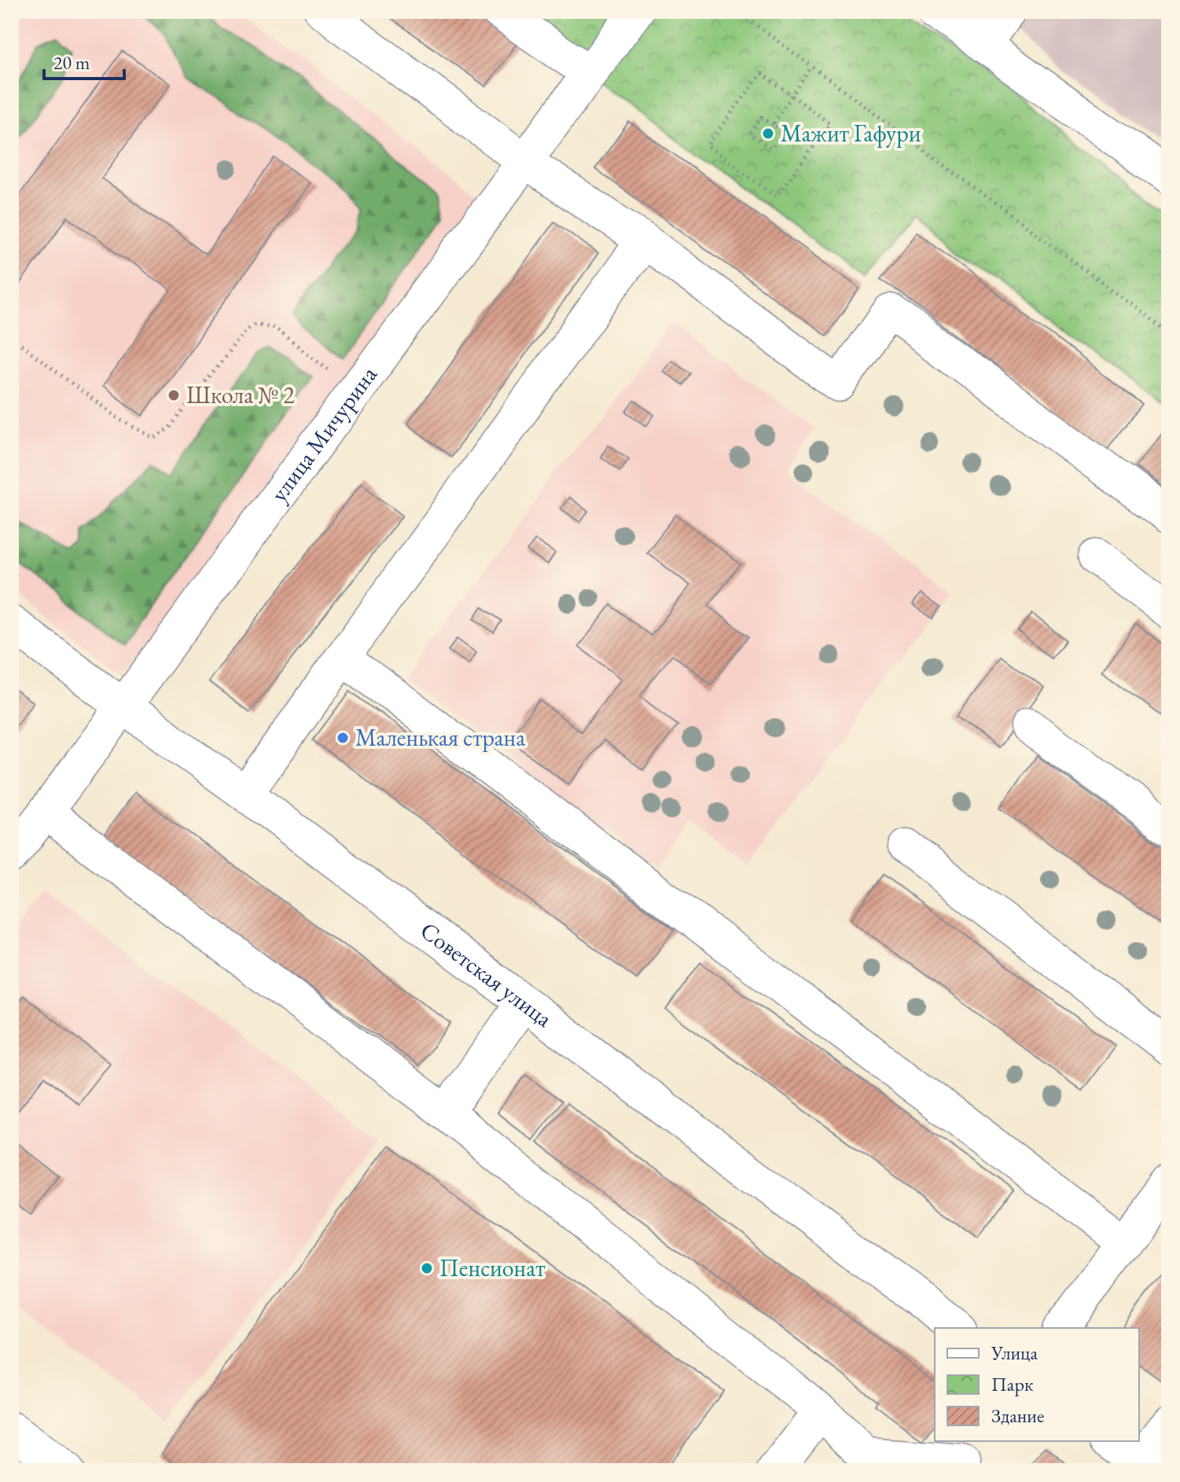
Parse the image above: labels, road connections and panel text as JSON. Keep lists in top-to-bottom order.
{
  "streets": {
    "street": ["улица Мичурина", "Советская улица"]
  },
  "crossings": [
    ["улица Мичурина", "Советская улица"]
  ],
  "places": [
    "Мажит Гафури",
    "Школа № 2",
    "Маленькая страна",
    "Пенсионат"
  ],
  "legend": ["Улица", "Парк", "Здание"],
  "scale_bar": "20 m"
}
